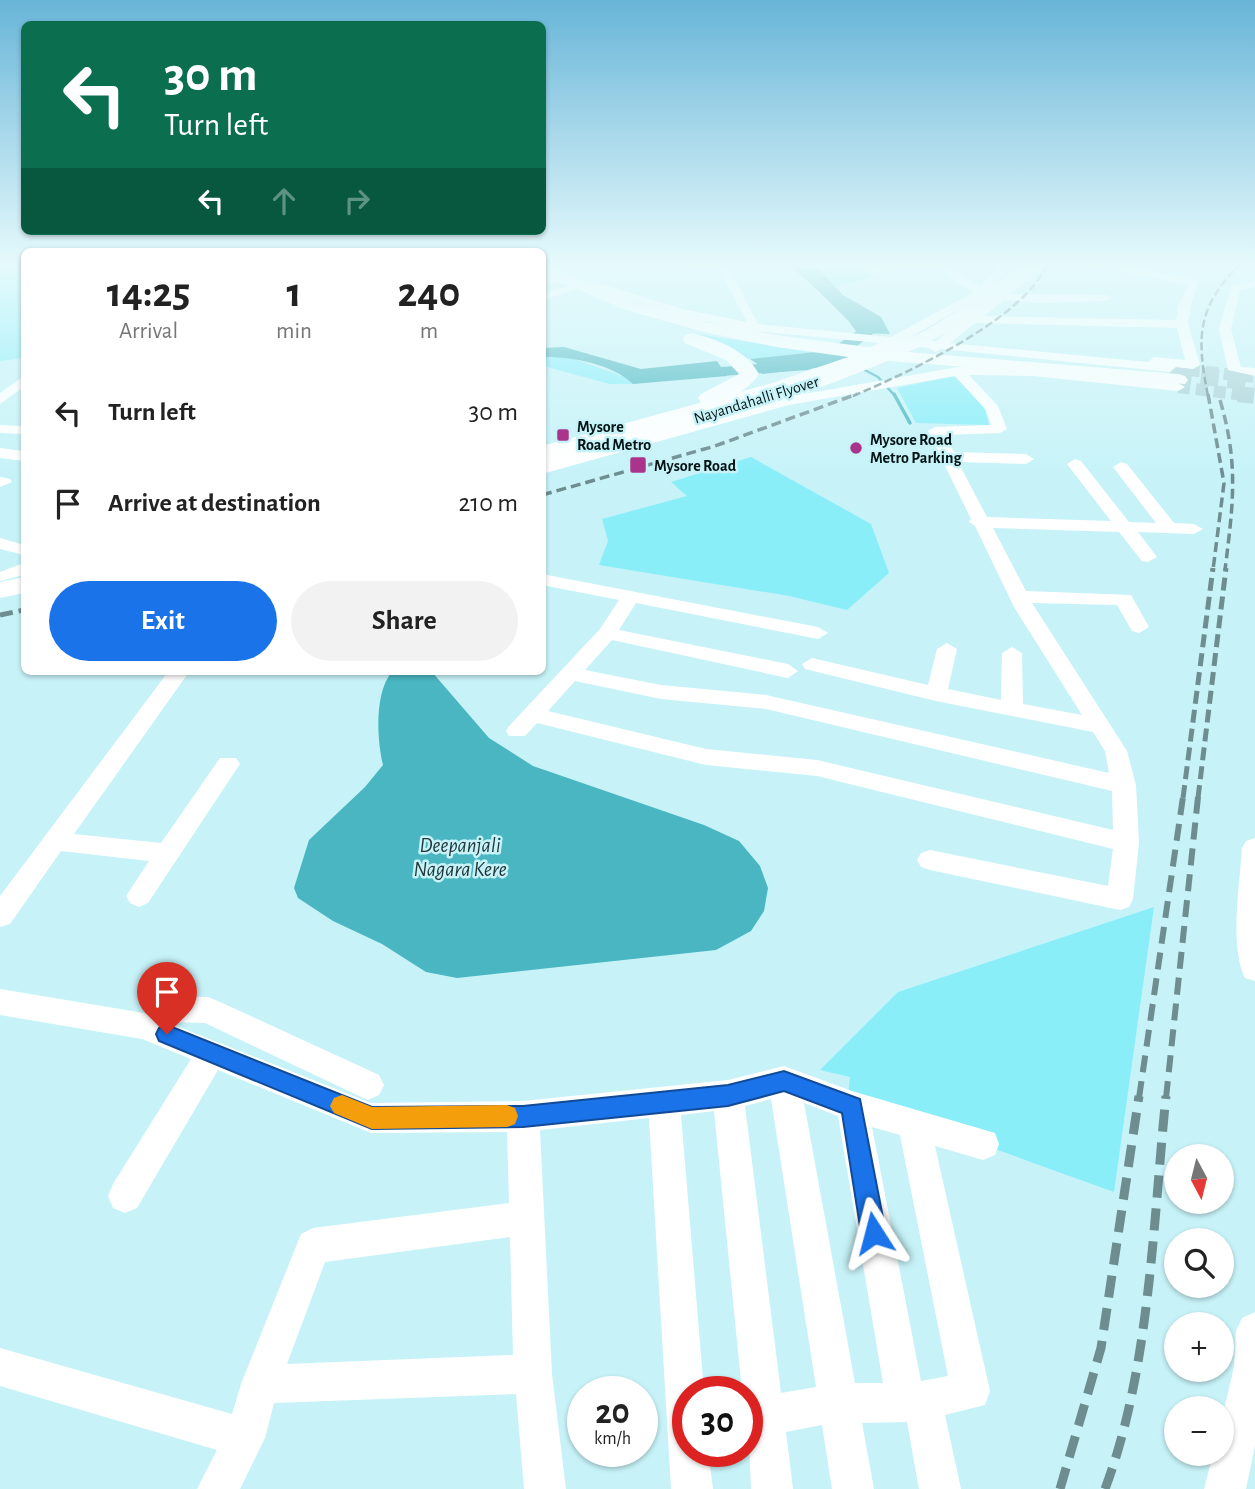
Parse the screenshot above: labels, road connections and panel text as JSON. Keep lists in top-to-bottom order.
{
  "streets": {
    "highway": ["Nayandahalli Flyover"]
  },
  "water": ["Deepanjali Nagara Kere"],
  "places": {
    "transit": ["Mysore Road Metro", "Mysore Road"],
    "other": ["Mysore Road Metro Parking"]
  },
  "north": "bottom",
  "page": {
    "turn": ["30 m", "Turn left"],
    "eta": [
      "14:25",
      "Arrival",
      "1",
      "min",
      "240",
      "m"
    ],
    "list": [
      {
        "name": "Turn left",
        "value": "30 m"
      },
      {
        "name": "Arrive at destination",
        "value": "210 m"
      }
    ],
    "buttons": ["Exit", "Share"],
    "map_buttons": ["+", "−"],
    "speed": "20 km/h",
    "limit": "30"
  }
}
